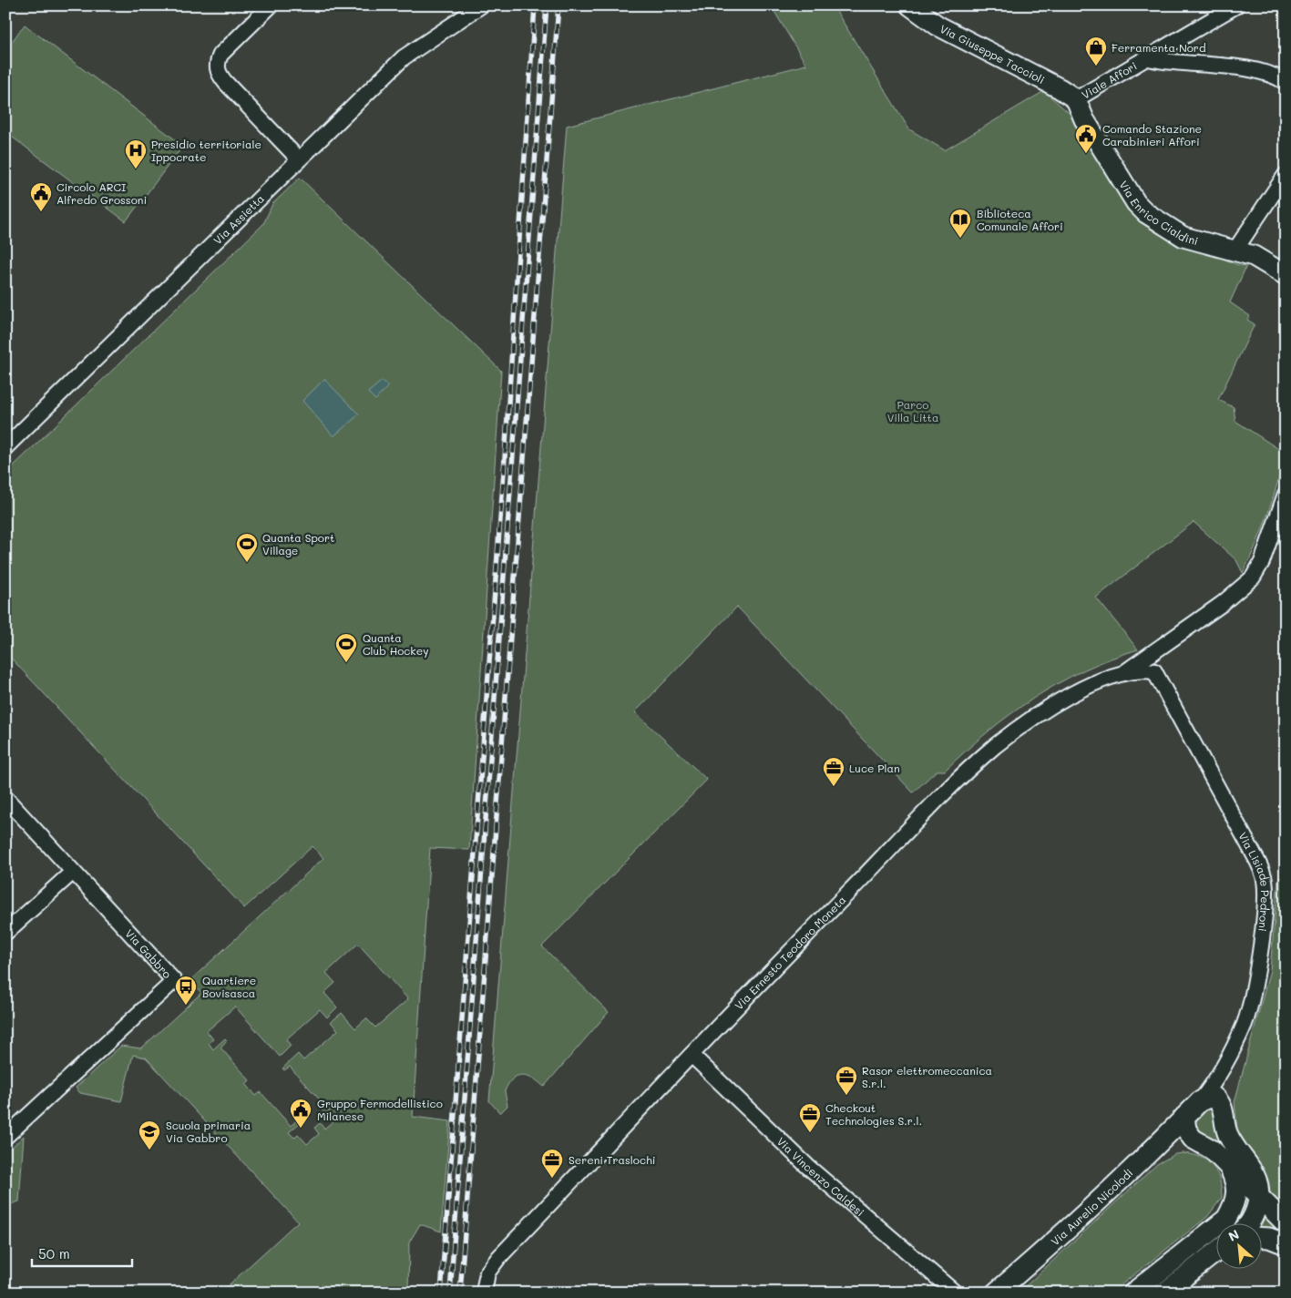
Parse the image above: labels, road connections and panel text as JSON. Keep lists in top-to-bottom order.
{
  "streets": {
    "street": [
      "Via Giuseppe Taccioli",
      "Viale Affori",
      "Via Enrico Cialdini",
      "Via Assietta",
      "Via Lisiade Pedroni",
      "Via Ernesto Teodoro Moneta",
      "Via Gabbro",
      "Via Vincenzo Caldesi",
      "Via Aurelio Nicolodi"
    ]
  },
  "crossings": [
    ["Via Giuseppe Taccioli", "Viale Affori"],
    ["Via Giuseppe Taccioli", "Via Enrico Cialdini"],
    ["Viale Affori", "Via Enrico Cialdini"],
    ["Via Lisiade Pedroni", "Via Ernesto Teodoro Moneta"],
    ["Via Lisiade Pedroni", "Via Aurelio Nicolodi"],
    ["Via Ernesto Teodoro Moneta", "Via Vincenzo Caldesi"]
  ],
  "parks": ["Parco Villa Litta"],
  "places": {
    "shop": ["Ferramenta Nord"],
    "public building": ["Comando Stazione Carabinieri Affori", "Circolo ARCI Alfredo Grossoni", "Gruppo Fermodellistico Milanese"],
    "hospital": ["Presidio territoriale Ippocrate"],
    "library": ["Biblioteca Comunale Affori"],
    "sports": ["Quanta Sport Village", "Quanta Club Hockey"],
    "office": [
      "Luce Plan",
      "Rasor elettromeccanica S.r.l.",
      "Checkout Technologies S.r.l.",
      "Sereni Traslochi"
    ],
    "bus stop": ["Quartiere Bovisasca"],
    "school or university": ["Scuola primaria Via Gabbro"]
  },
  "scale_bar": "50 m",
  "north": "top left"
}
